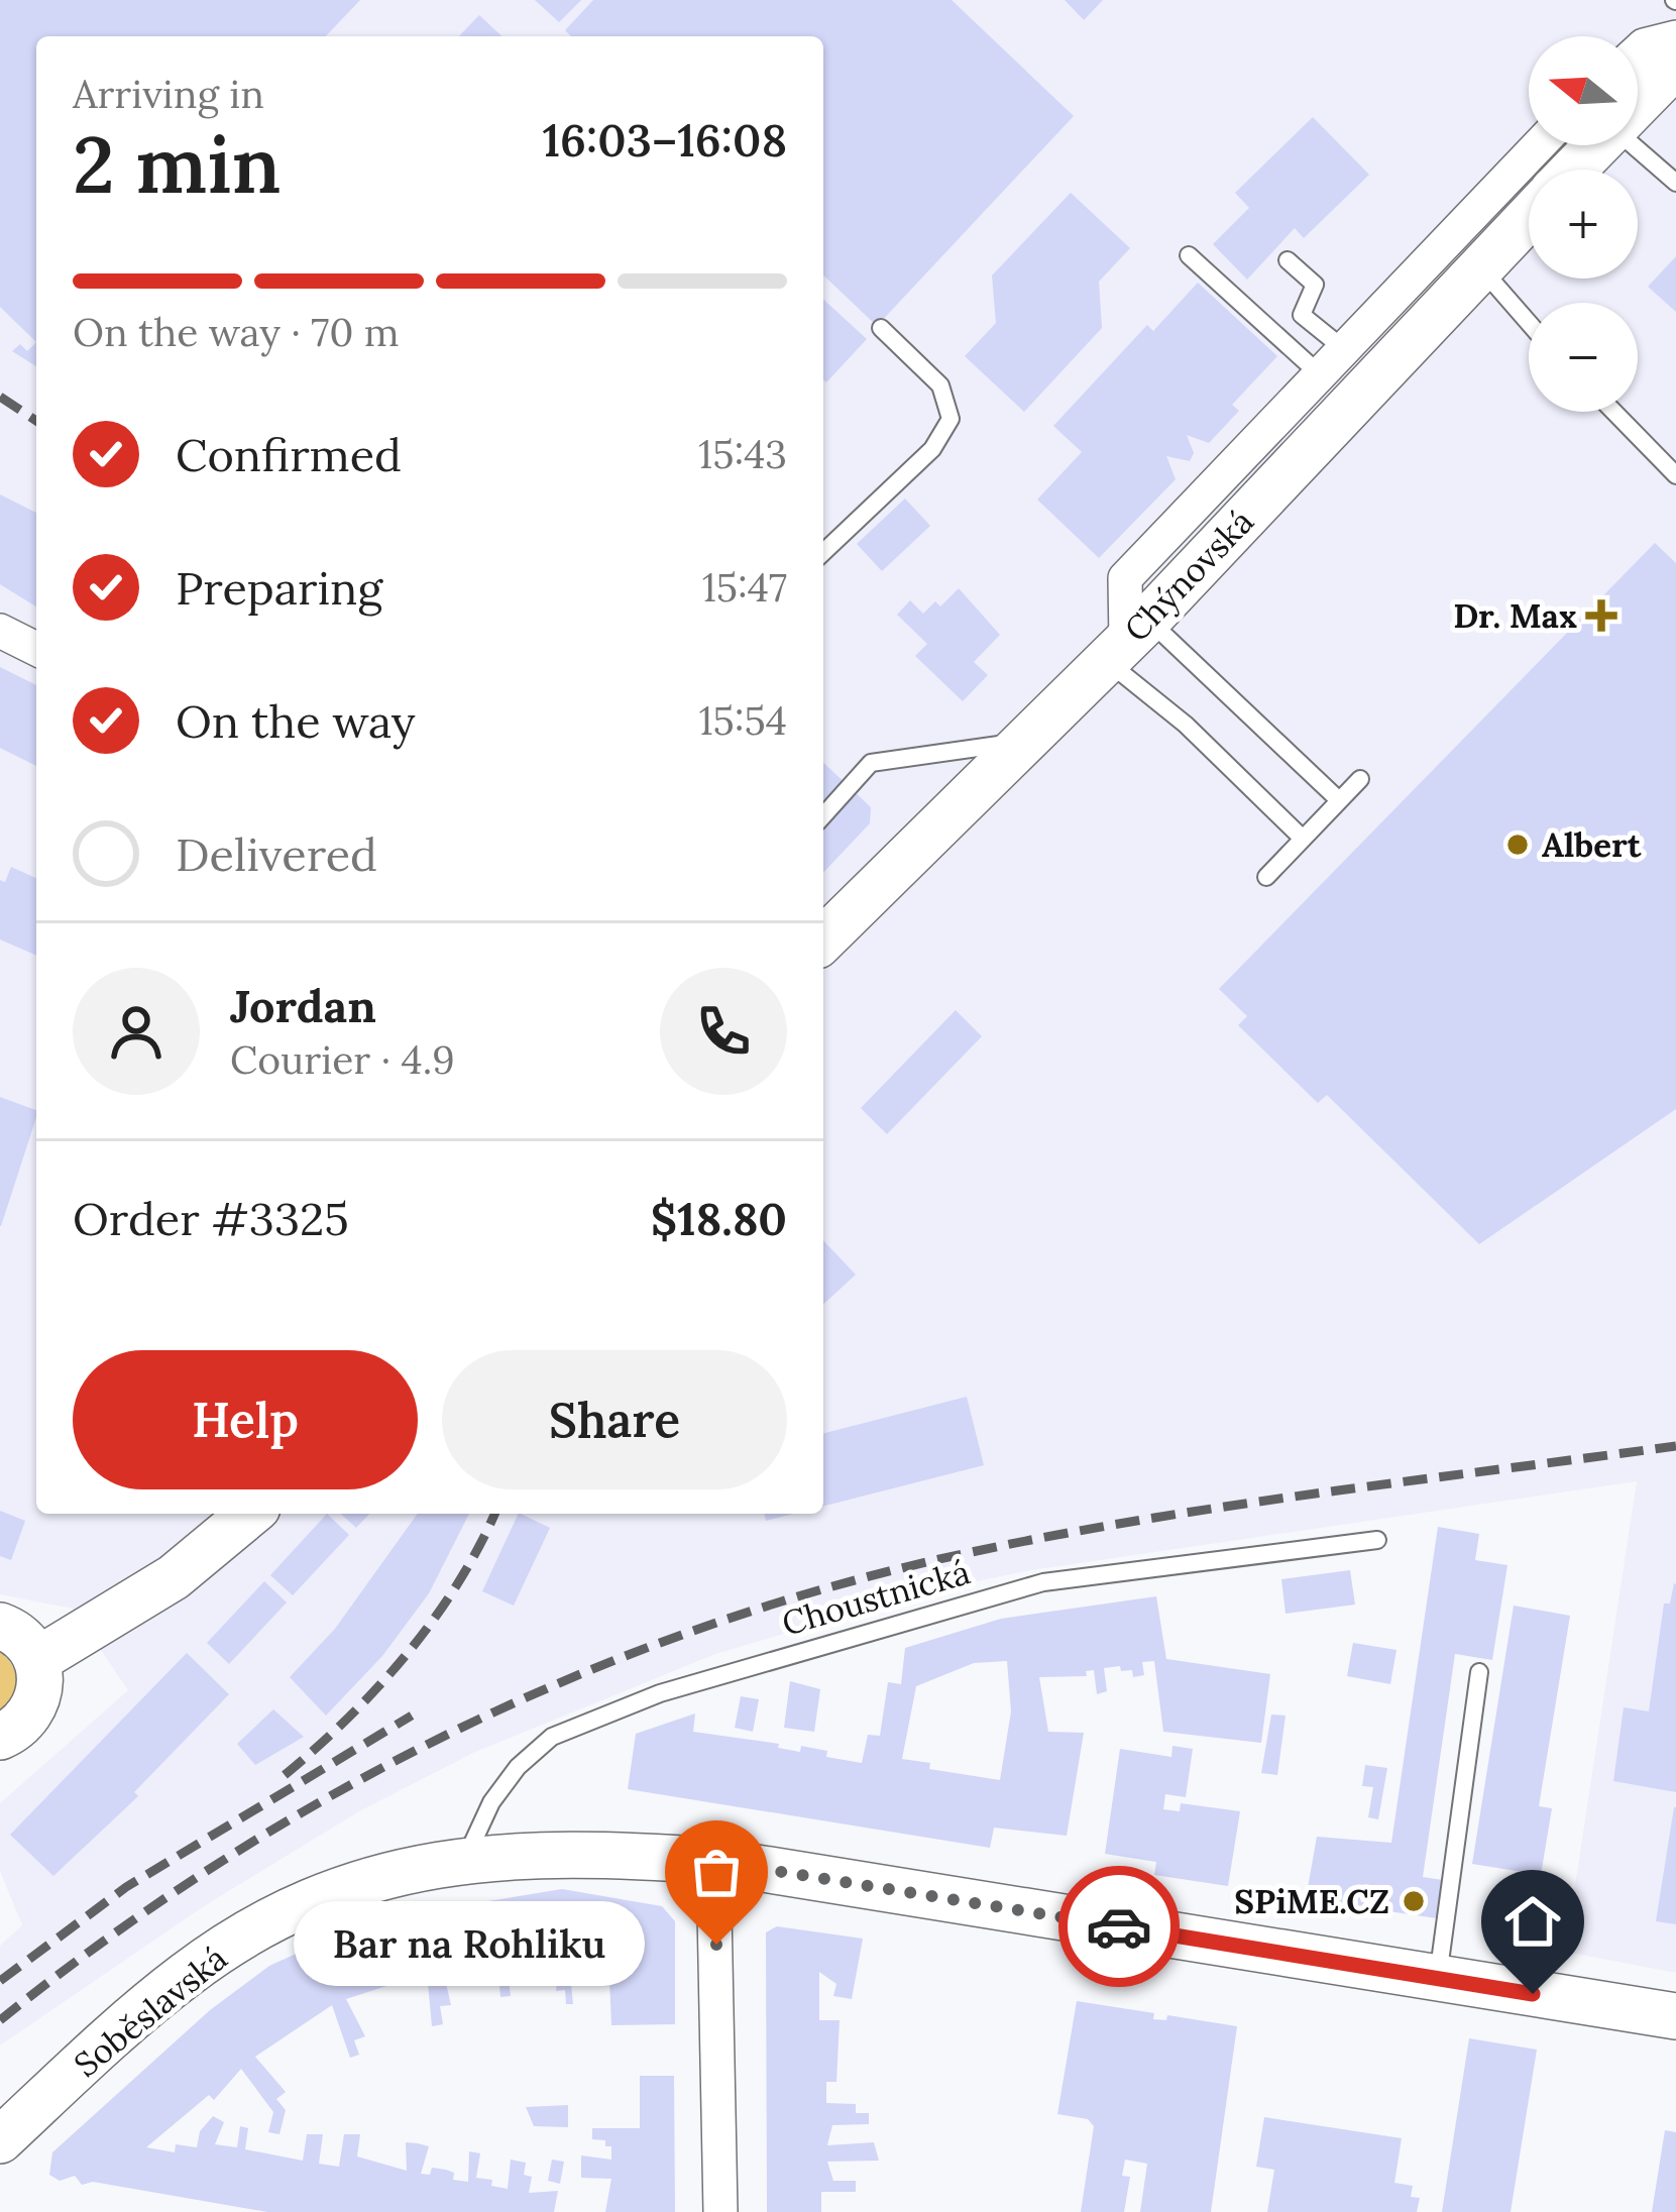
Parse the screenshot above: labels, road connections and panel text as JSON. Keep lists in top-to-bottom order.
{
  "streets": {
    "main road": ["Chýnovská", "Soběslavská"],
    "lane": ["Choustnická"]
  },
  "crossings": [
    ["Choustnická", "Soběslavská"]
  ],
  "places": {
    "health": ["Dr. Max"],
    "other": ["Albert", "SPiME.CZ", "Bar na Rohliku"]
  },
  "north": "left",
  "page": {
    "map_buttons": ["+", "−"],
    "heading": ["2 min", "Arriving in", "16:03–16:08"],
    "panel": [
      "Jordan",
      "Courier · 4.9",
      "Order #3325",
      "$18.80"
    ],
    "bar": "On the way · 70 m",
    "list": [
      ["Confirmed", "15:43"],
      ["Preparing", "15:47"],
      ["On the way", "15:54"],
      "Delivered"
    ],
    "buttons": ["Help", "Share"],
    "bubble": "Bar na Rohliku"
  }
}
